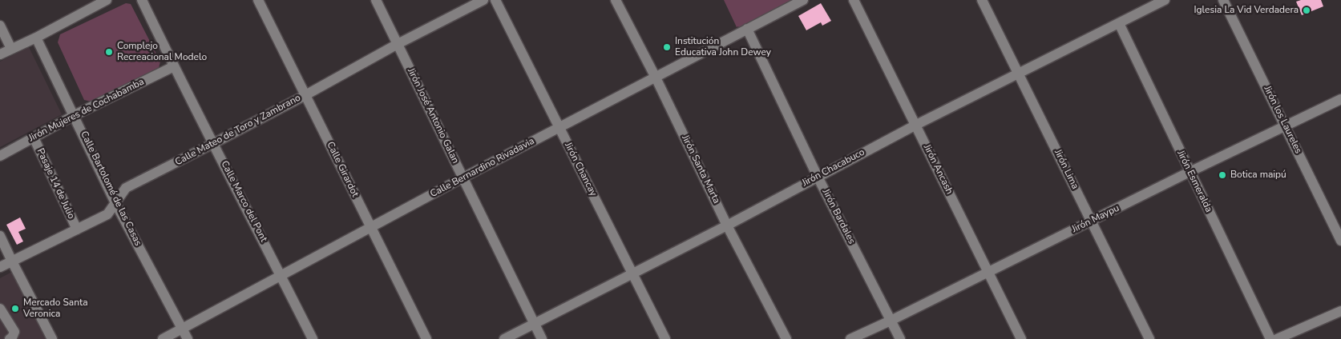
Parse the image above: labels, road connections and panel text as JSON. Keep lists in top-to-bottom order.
{
  "streets": {
    "street": [
      "Jirón Mujeres de Cochabamba",
      "Jirón José Antonio Galan",
      "Jirón los Laureles",
      "Calle Mateo de Toro y Zambrano",
      "Calle Bernardino Rivadavia",
      "Jirón Chacabuco",
      "Calle Girardot",
      "Jirón Chancay",
      "Jirón Santa Marta",
      "Jirón Ancash",
      "Jirón Lima",
      "Jirón Esmeralda",
      "Pasaje 14 de Julio",
      "Calle Bartolomé de las Casas",
      "Calle Marco del Pont",
      "Jirón Bardales",
      "Jirón Maypu"
    ]
  },
  "crossings": [
    ["Jirón Mujeres de Cochabamba", "Pasaje 14 de Julio"],
    ["Jirón Mujeres de Cochabamba", "Calle Bartolomé de las Casas"],
    ["Jirón Mujeres de Cochabamba", "Calle Marco del Pont"],
    ["Jirón José Antonio Galan", "Calle Mateo de Toro y Zambrano"],
    ["Jirón José Antonio Galan", "Calle Bernardino Rivadavia"],
    ["Jirón José Antonio Galan", "Jirón Chacabuco"],
    ["Jirón los Laureles", "Jirón Maypu"],
    ["Calle Mateo de Toro y Zambrano", "Calle Girardot"],
    ["Calle Mateo de Toro y Zambrano", "Pasaje 14 de Julio"],
    ["Calle Mateo de Toro y Zambrano", "Calle Bartolomé de las Casas"],
    ["Calle Mateo de Toro y Zambrano", "Calle Marco del Pont"],
    ["Calle Bernardino Rivadavia", "Calle Girardot"],
    ["Calle Bernardino Rivadavia", "Jirón Chancay"],
    ["Calle Bernardino Rivadavia", "Jirón Santa Marta"],
    ["Calle Bernardino Rivadavia", "Calle Bartolomé de las Casas"],
    ["Calle Bernardino Rivadavia", "Calle Marco del Pont"],
    ["Calle Bernardino Rivadavia", "Jirón Bardales"],
    ["Jirón Chacabuco", "Jirón Chancay"],
    ["Jirón Chacabuco", "Jirón Santa Marta"],
    ["Jirón Chacabuco", "Jirón Ancash"],
    ["Jirón Chacabuco", "Jirón Lima"],
    ["Jirón Chacabuco", "Jirón Esmeralda"],
    ["Jirón Chacabuco", "Jirón Bardales"],
    ["Jirón Ancash", "Jirón Maypu"],
    ["Jirón Lima", "Jirón Maypu"],
    ["Jirón Esmeralda", "Jirón Maypu"],
    ["Jirón Bardales", "Jirón Maypu"]
  ],
  "places": [
    "Iglesia La Vid Verdadera",
    "Institución Educativa John Dewey",
    "Complejo Recreacional Modelo",
    "Botica maipú",
    "Mercado Santa Veronica"
  ]
}
